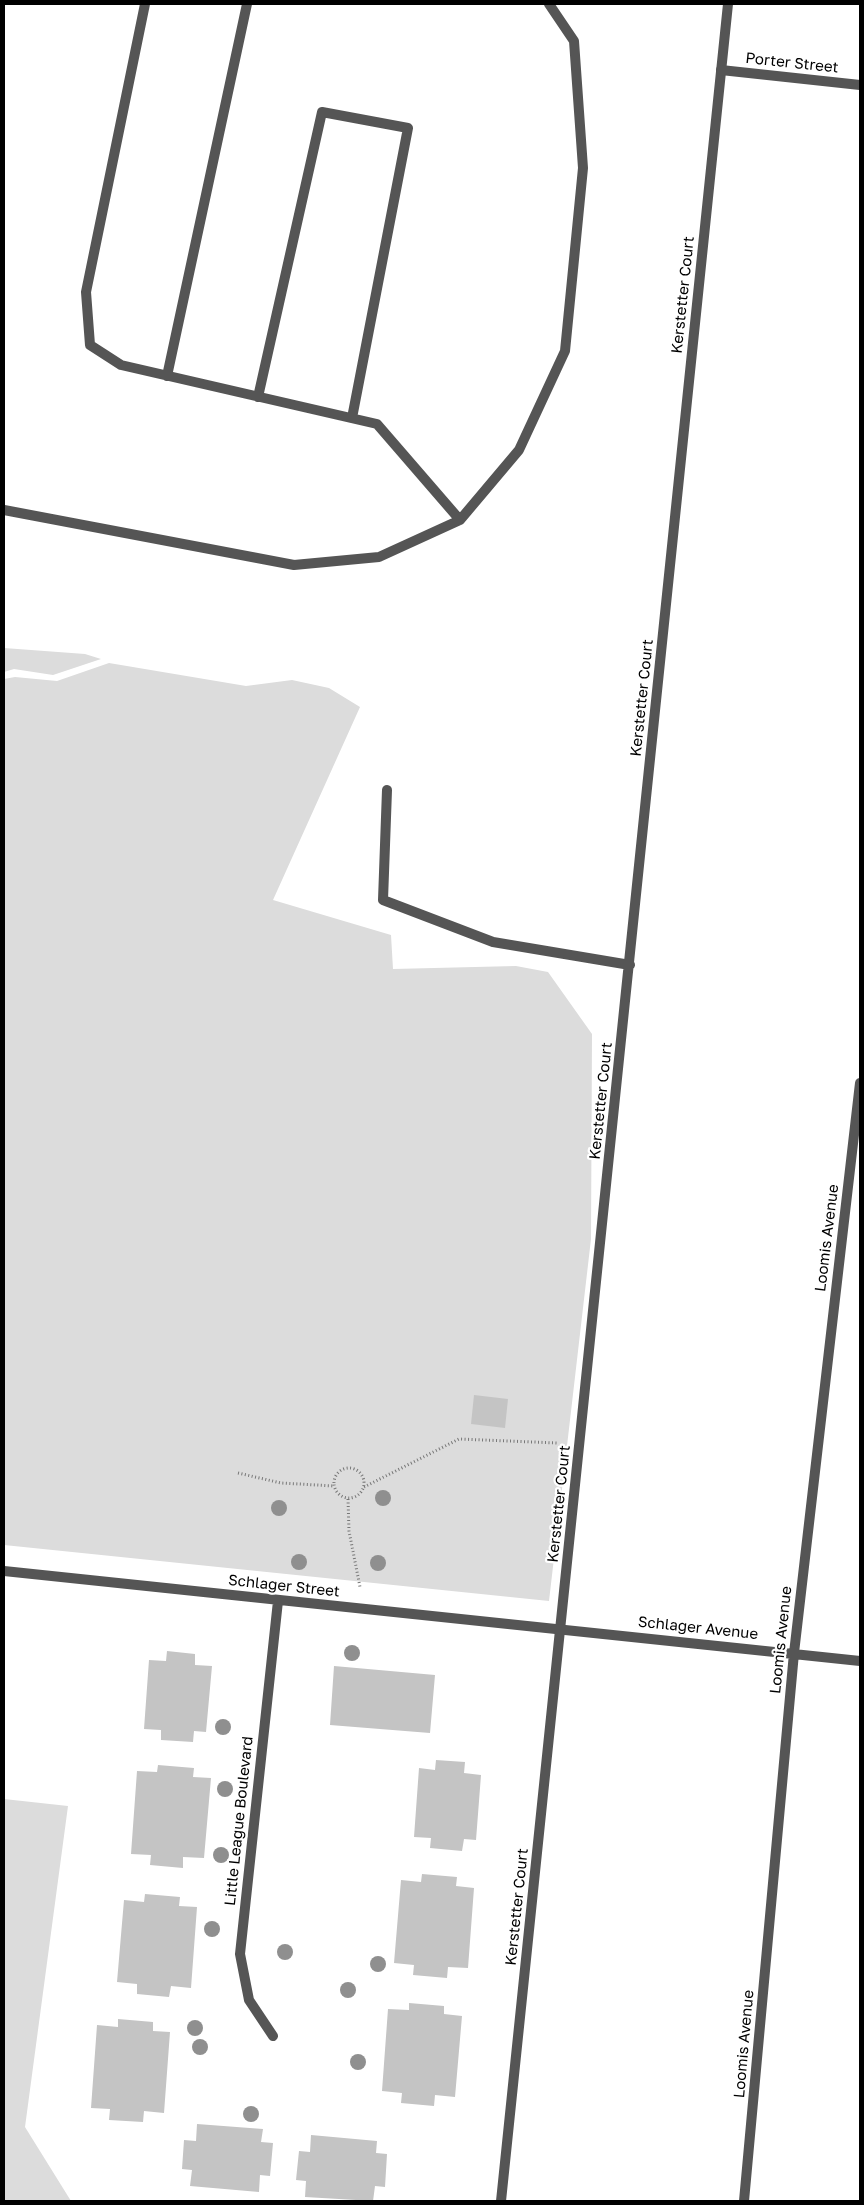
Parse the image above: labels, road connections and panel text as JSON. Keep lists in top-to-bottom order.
{
  "streets": {
    "street": [
      "Porter Street",
      "Kerstetter Court",
      "Loomis Avenue",
      "Schlager Street",
      "Schlager Avenue",
      "Little League Boulevard"
    ]
  },
  "crossings": [
    ["Porter Street", "Kerstetter Court"],
    ["Kerstetter Court", "Schlager Street"],
    ["Kerstetter Court", "Schlager Avenue"],
    ["Loomis Avenue", "Schlager Avenue"],
    ["Schlager Street", "Schlager Avenue"],
    ["Schlager Street", "Little League Boulevard"]
  ]
}
